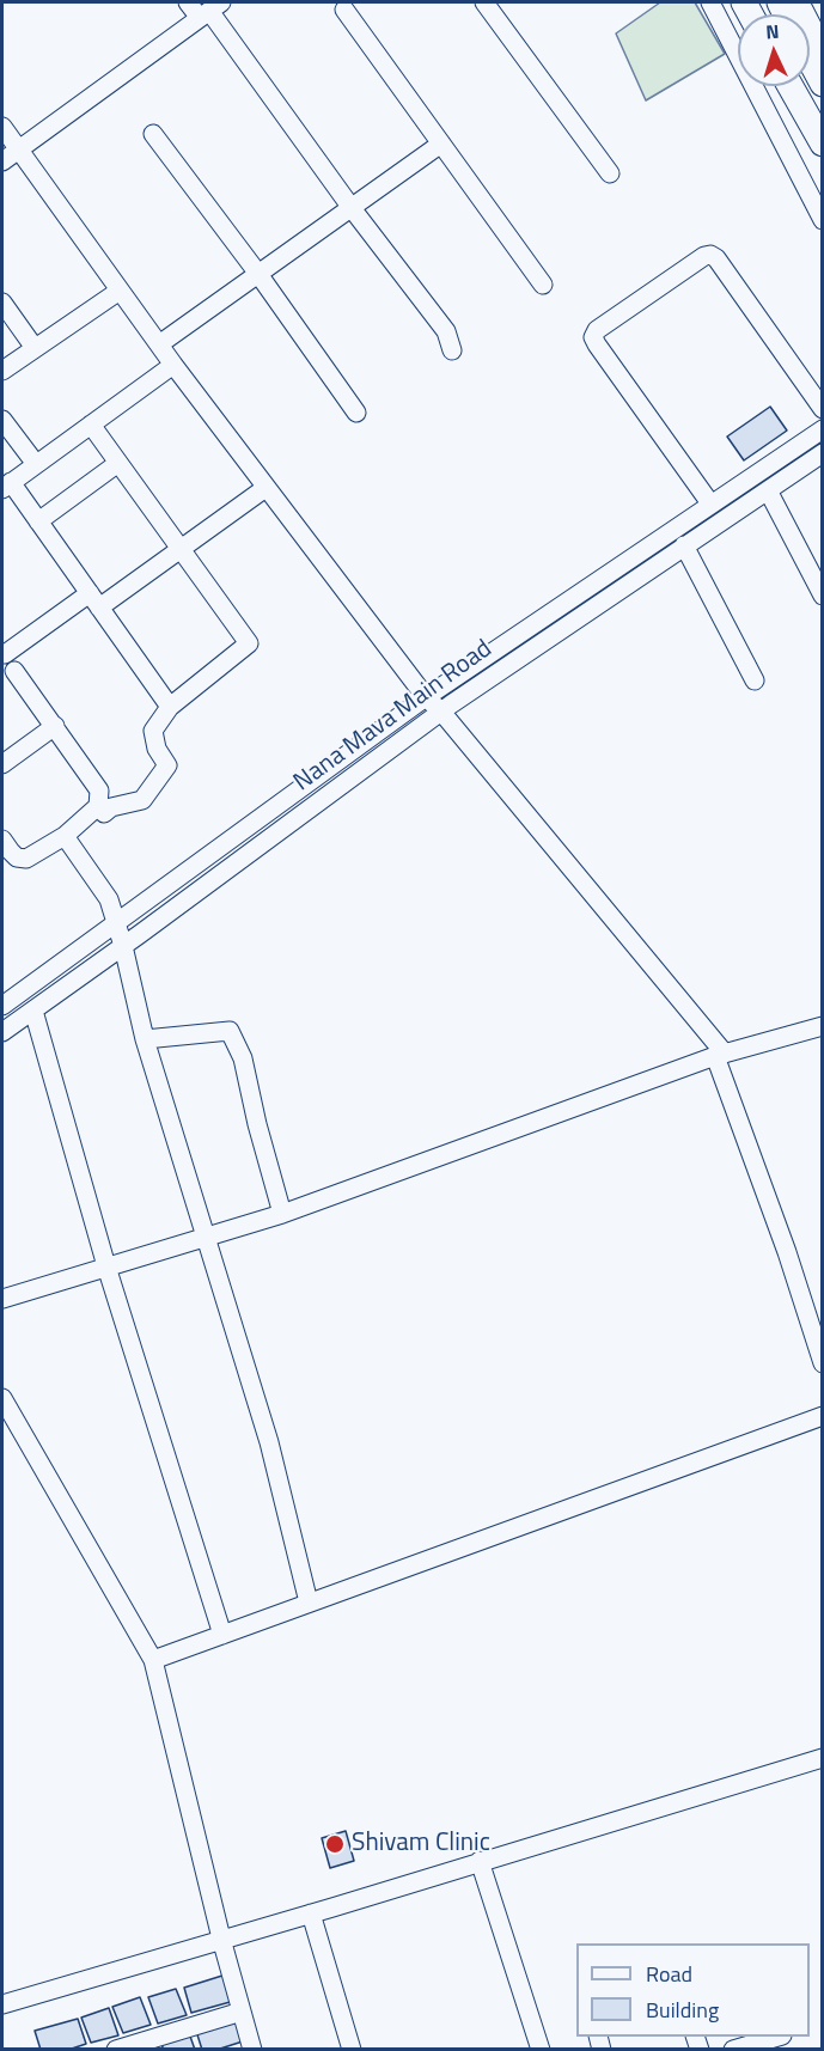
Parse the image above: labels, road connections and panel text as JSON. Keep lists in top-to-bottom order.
{
  "streets": {
    "street": ["Nana Mava Main Road"]
  },
  "places": ["Shivam Clinic"],
  "legend": ["Road", "Building"],
  "north": "top"
}
